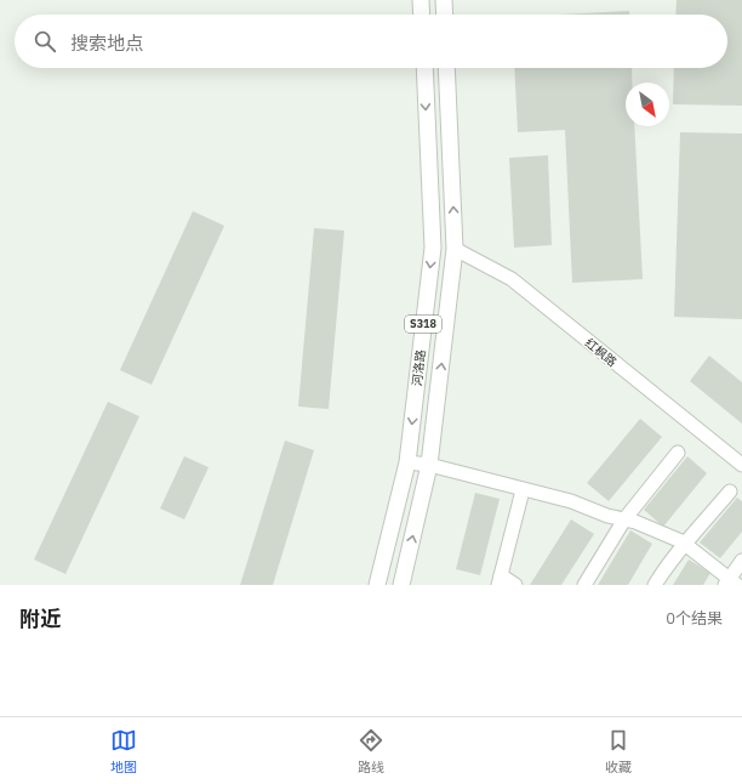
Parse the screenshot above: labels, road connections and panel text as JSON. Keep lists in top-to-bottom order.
{
  "streets": {
    "main road": ["S318", "河洛路"],
    "street": ["红枫路"]
  },
  "crossings": [
    ["红枫路", "河洛路"]
  ],
  "north": "bottom right",
  "page": {
    "search": "搜索地点",
    "heading": ["附近", "0个结果"],
    "nav": ["地图", "路线", "收藏"]
  }
}
